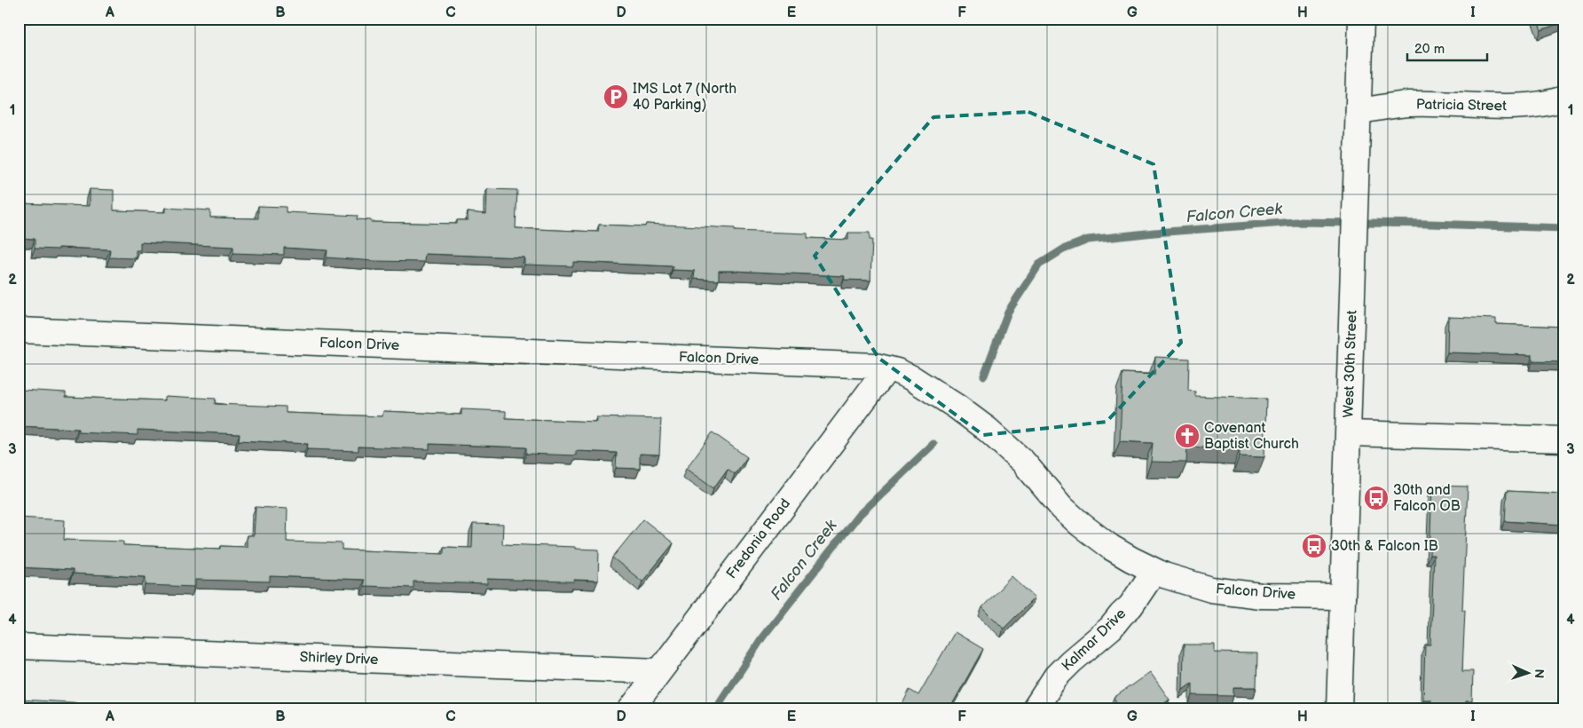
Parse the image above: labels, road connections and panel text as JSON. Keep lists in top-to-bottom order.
{
  "streets": {
    "street": [
      "Patricia Street",
      "Falcon Drive",
      "West 30th Street",
      "Fredonia Road",
      "Kalmar Drive",
      "Shirley Drive"
    ]
  },
  "crossings": [
    ["Patricia Street", "West 30th Street"],
    ["Falcon Drive", "West 30th Street"],
    ["Falcon Drive", "Fredonia Road"],
    ["Falcon Drive", "Kalmar Drive"],
    ["Fredonia Road", "Shirley Drive"]
  ],
  "water": ["Falcon Creek"],
  "places": {
    "parking": ["IMS Lot 7 (North 40 Parking)"],
    "church": ["Covenant Baptist Church"],
    "bus stop": ["30th and Falcon OB", "30th & Falcon IB"]
  },
  "scale_bar": "20 m",
  "north": "right",
  "grid": {
    "columns": [
      "A",
      "B",
      "C",
      "D",
      "E",
      "F",
      "G",
      "H",
      "I"
    ],
    "rows": [
      "1",
      "2",
      "3",
      "4"
    ]
  }
}
